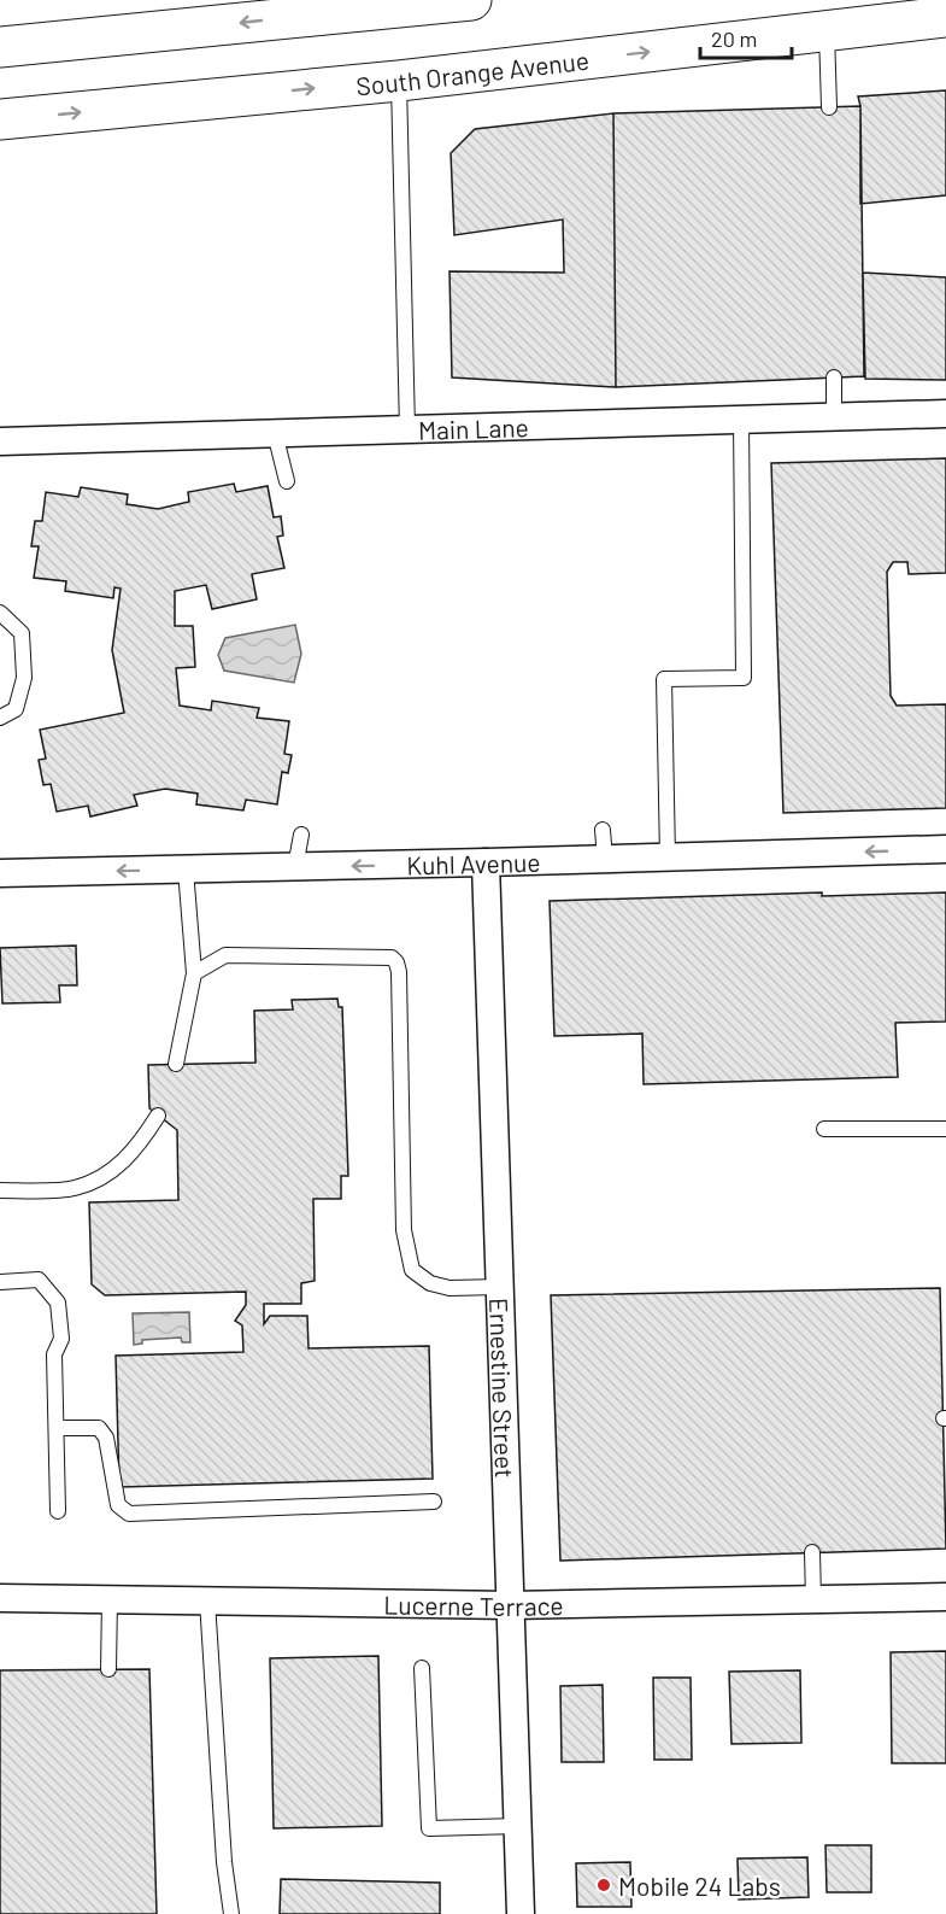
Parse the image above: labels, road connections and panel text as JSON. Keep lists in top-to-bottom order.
{
  "streets": {
    "main road": ["South Orange Avenue"],
    "street": [
      "Main Lane",
      "Kuhl Avenue",
      "Ernestine Street",
      "Lucerne Terrace"
    ]
  },
  "crossings": [
    ["Kuhl Avenue", "Ernestine Street"],
    ["Ernestine Street", "Lucerne Terrace"]
  ],
  "one_way": ["Kuhl Avenue"],
  "places": ["Mobile 24 Labs"],
  "scale_bar": "20 m"
}
